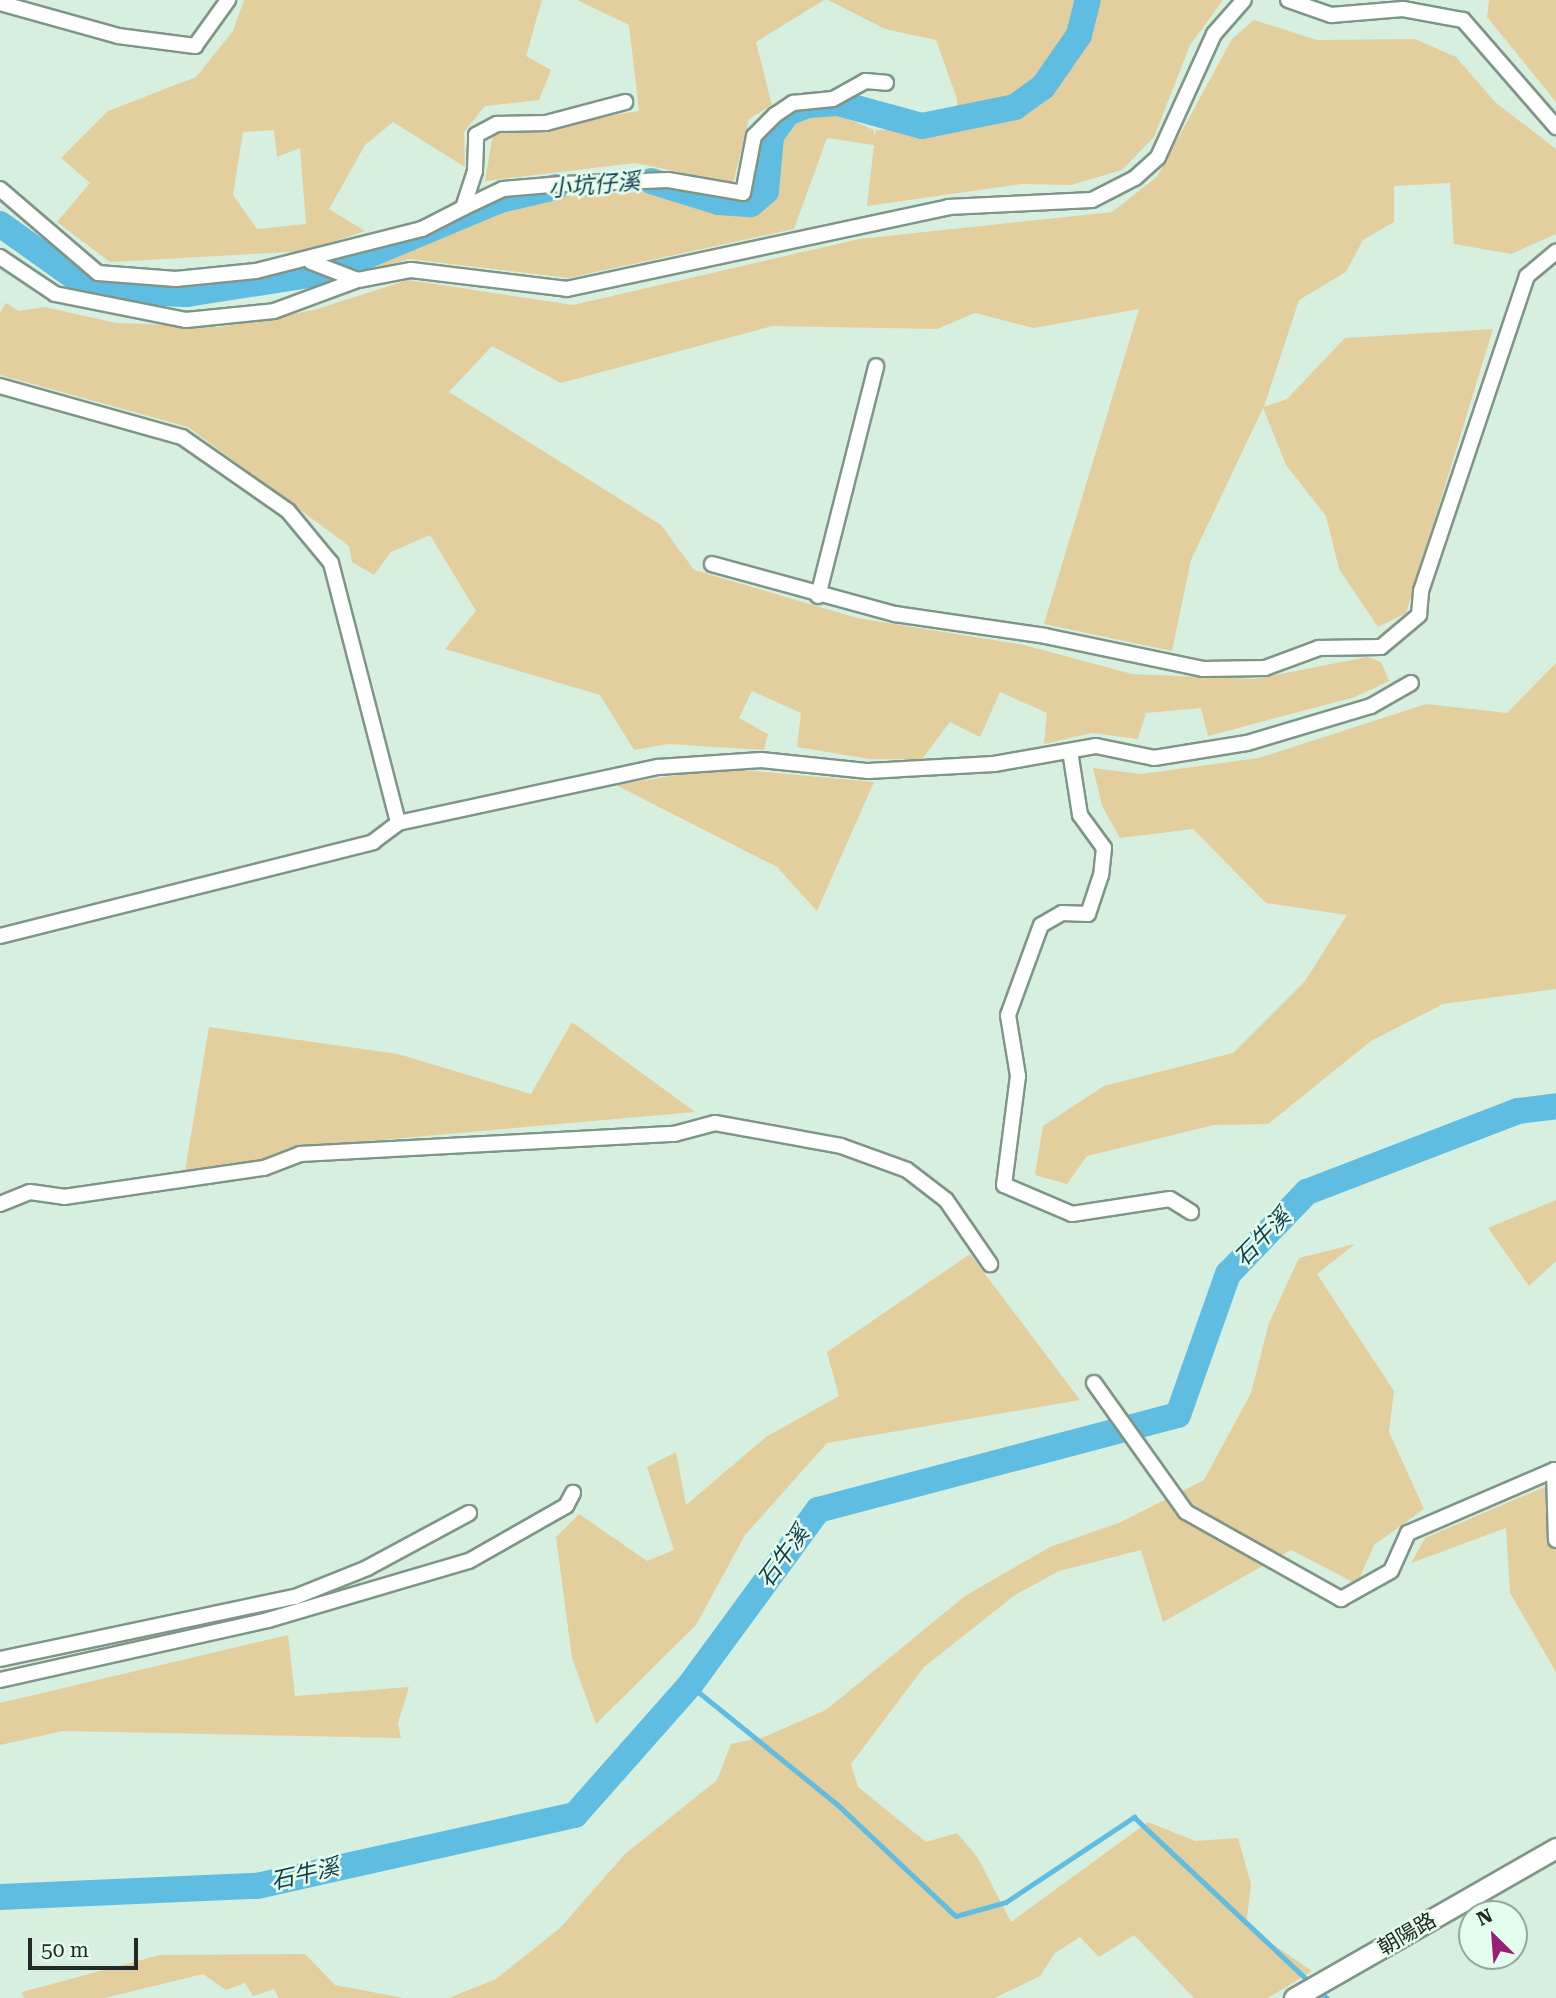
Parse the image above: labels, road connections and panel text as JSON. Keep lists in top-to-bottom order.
{
  "streets": {
    "main road": ["朝陽路"]
  },
  "water": ["小坑仔溪", "石牛溪"],
  "scale_bar": "50 m",
  "north": "top left"
}
